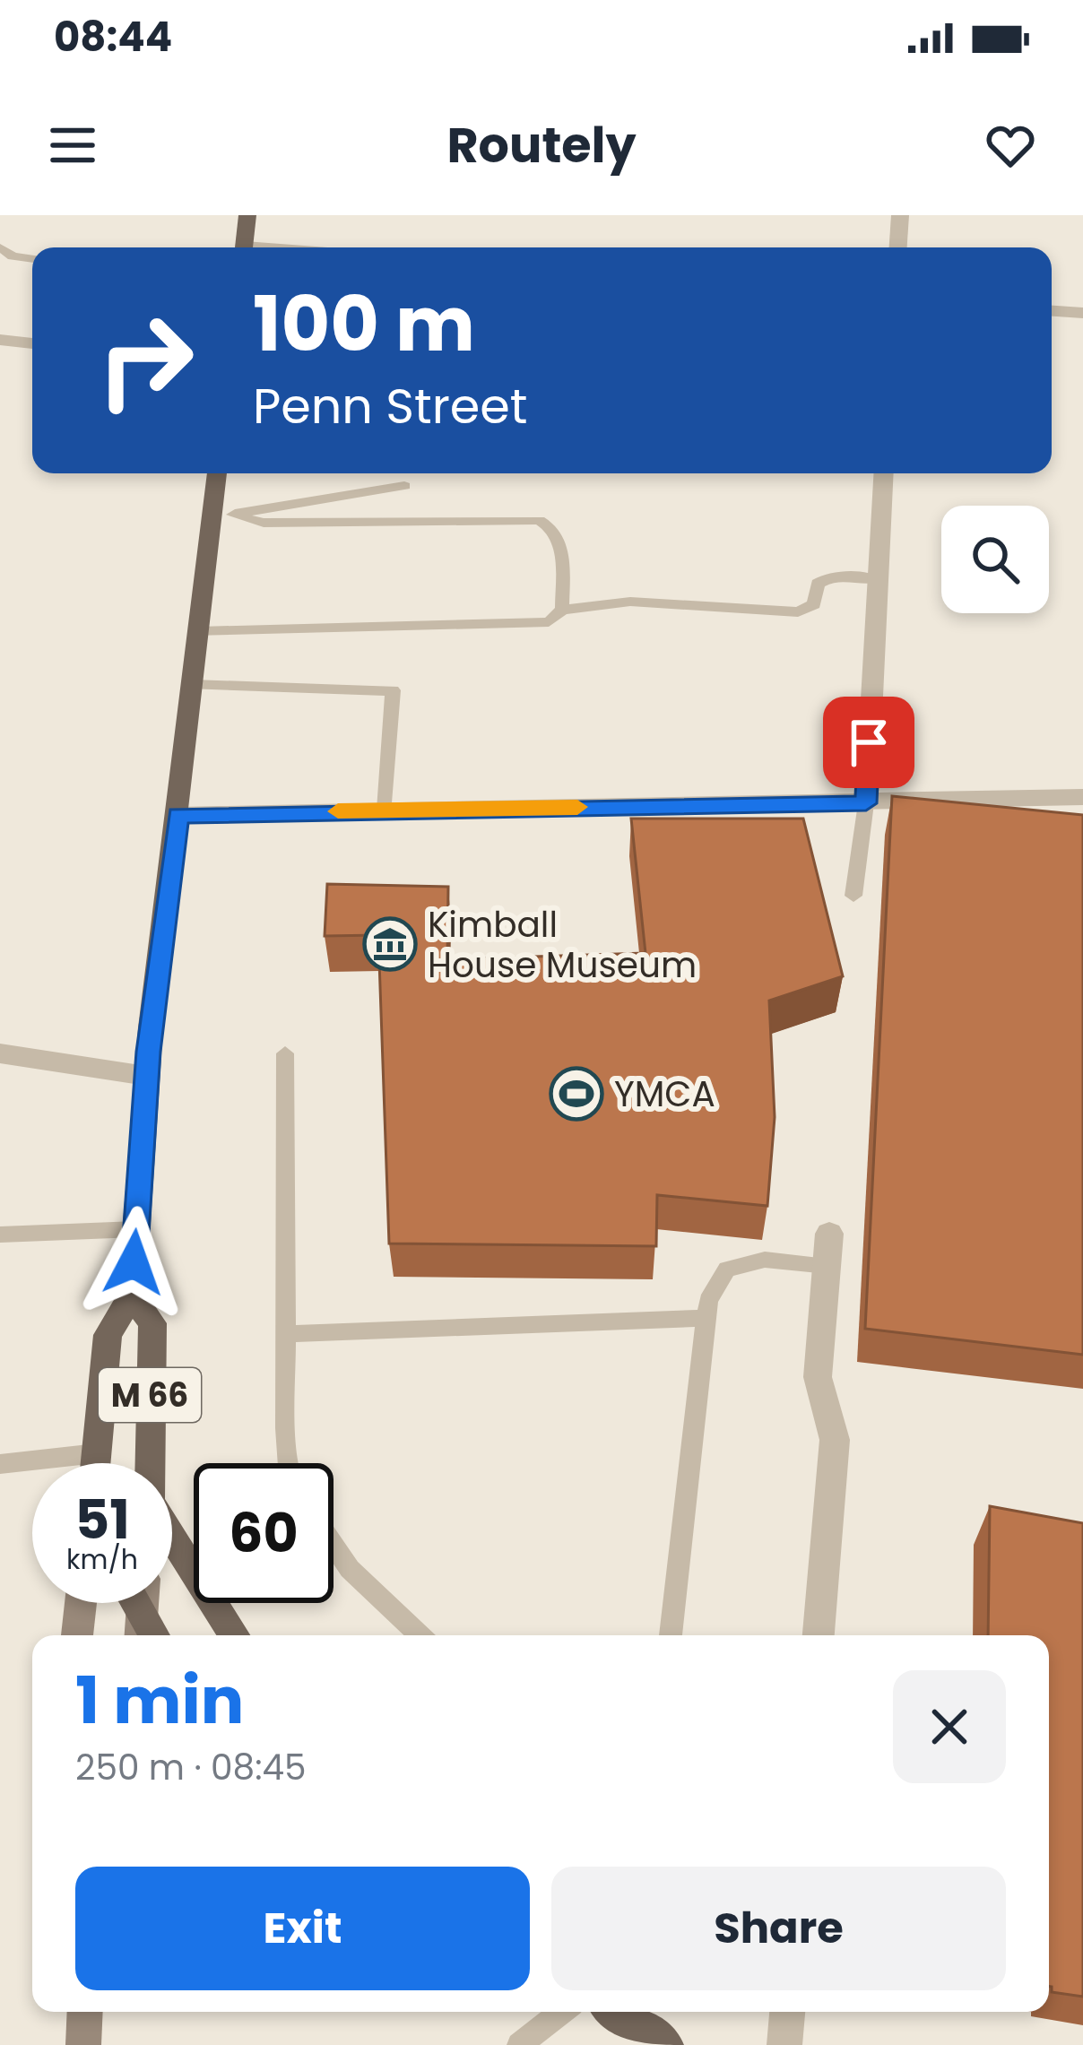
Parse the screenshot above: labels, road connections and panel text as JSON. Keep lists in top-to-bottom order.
{
  "streets": {
    "main road": ["M 66"]
  },
  "places": {
    "museum": ["Kimball House Museum"],
    "sports": ["YMCA"]
  },
  "page": {
    "status": "08:44",
    "header": "Routely",
    "turn": ["100 m", "Penn Street"],
    "speed": "51 km/h",
    "limit": "60",
    "heading": ["1 min", "250 m · 08:45"],
    "buttons": ["Exit", "Share"]
  }
}
